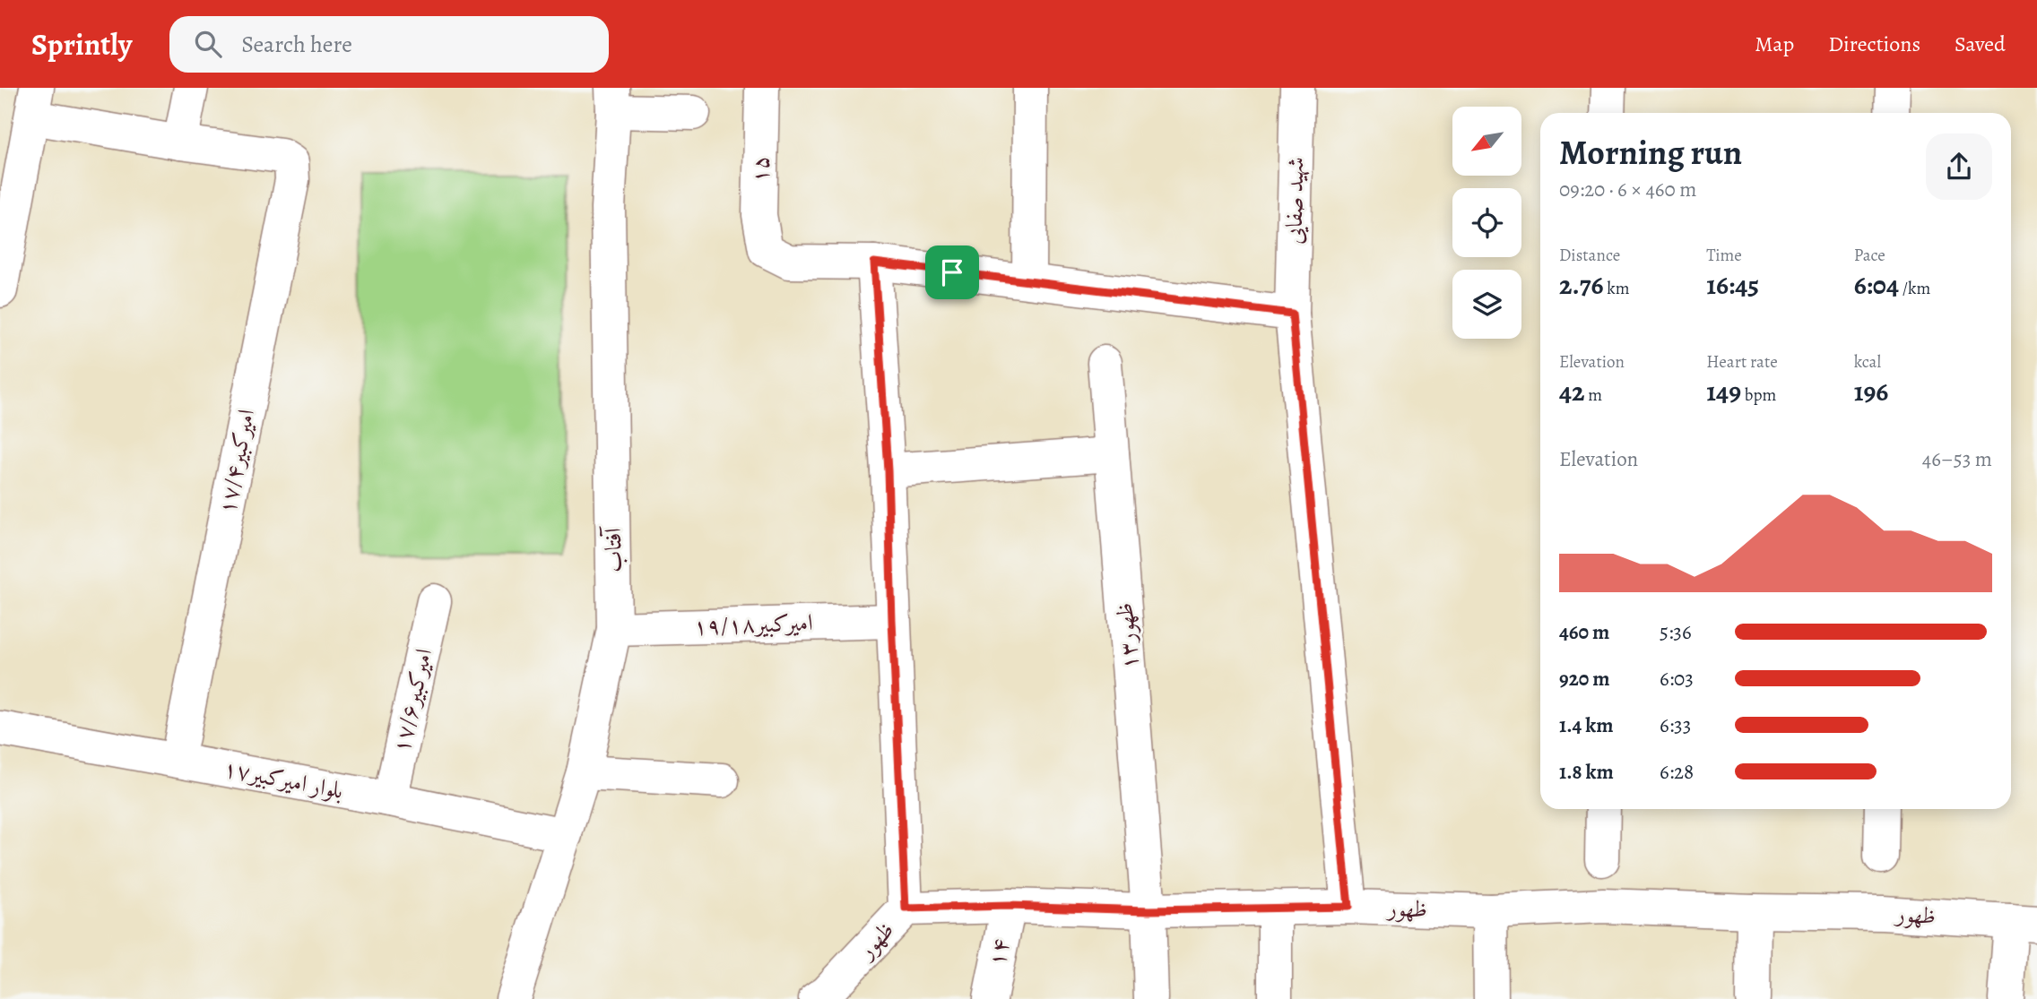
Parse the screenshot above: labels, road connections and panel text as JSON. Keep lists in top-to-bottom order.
{
  "streets": {
    "street": [
      "۱۵",
      "شهید صفایی",
      "امیرکبیر۱۷/۴",
      "آفتاب",
      "امیرکبیر۱۹/۱۸",
      "ظهور۱۳",
      "امیرکبیر۱۷/۶",
      "بلوار امیرکبیر۱۷",
      "ظهور",
      "۱۴"
    ]
  },
  "crossings": [
    ["شهید صفایی", "ظهور"],
    ["امیرکبیر۱۷/۴", "بلوار امیرکبیر۱۷"],
    ["آفتاب", "امیرکبیر۱۹/۱۸"],
    ["آفتاب", "بلوار امیرکبیر۱۷"],
    ["ظهور۱۳", "ظهور"],
    ["امیرکبیر۱۷/۶", "بلوار امیرکبیر۱۷"],
    ["ظهور", "۱۴"]
  ],
  "north": "bottom left",
  "page": {
    "header": "Sprintly",
    "search": "Search here",
    "nav": ["Map", "Directions", "Saved"],
    "heading": ["Morning run", "09:20 · 6 × 460 m"],
    "stats": [
      ["Distance", "2.76 km"],
      ["Time", "16:45"],
      ["Pace", "6:04 /km"],
      ["Elevation", "42 m"],
      ["Heart rate", "149 bpm"],
      ["kcal", "196"]
    ],
    "chart": ["Elevation", "46–53 m"],
    "list": [
      {
        "name": "460 m",
        "note": "5:36"
      },
      {
        "name": "920 m",
        "note": "6:03"
      },
      {
        "name": "1.4 km",
        "note": "6:33"
      },
      {
        "name": "1.8 km",
        "note": "6:28"
      }
    ]
  }
}
